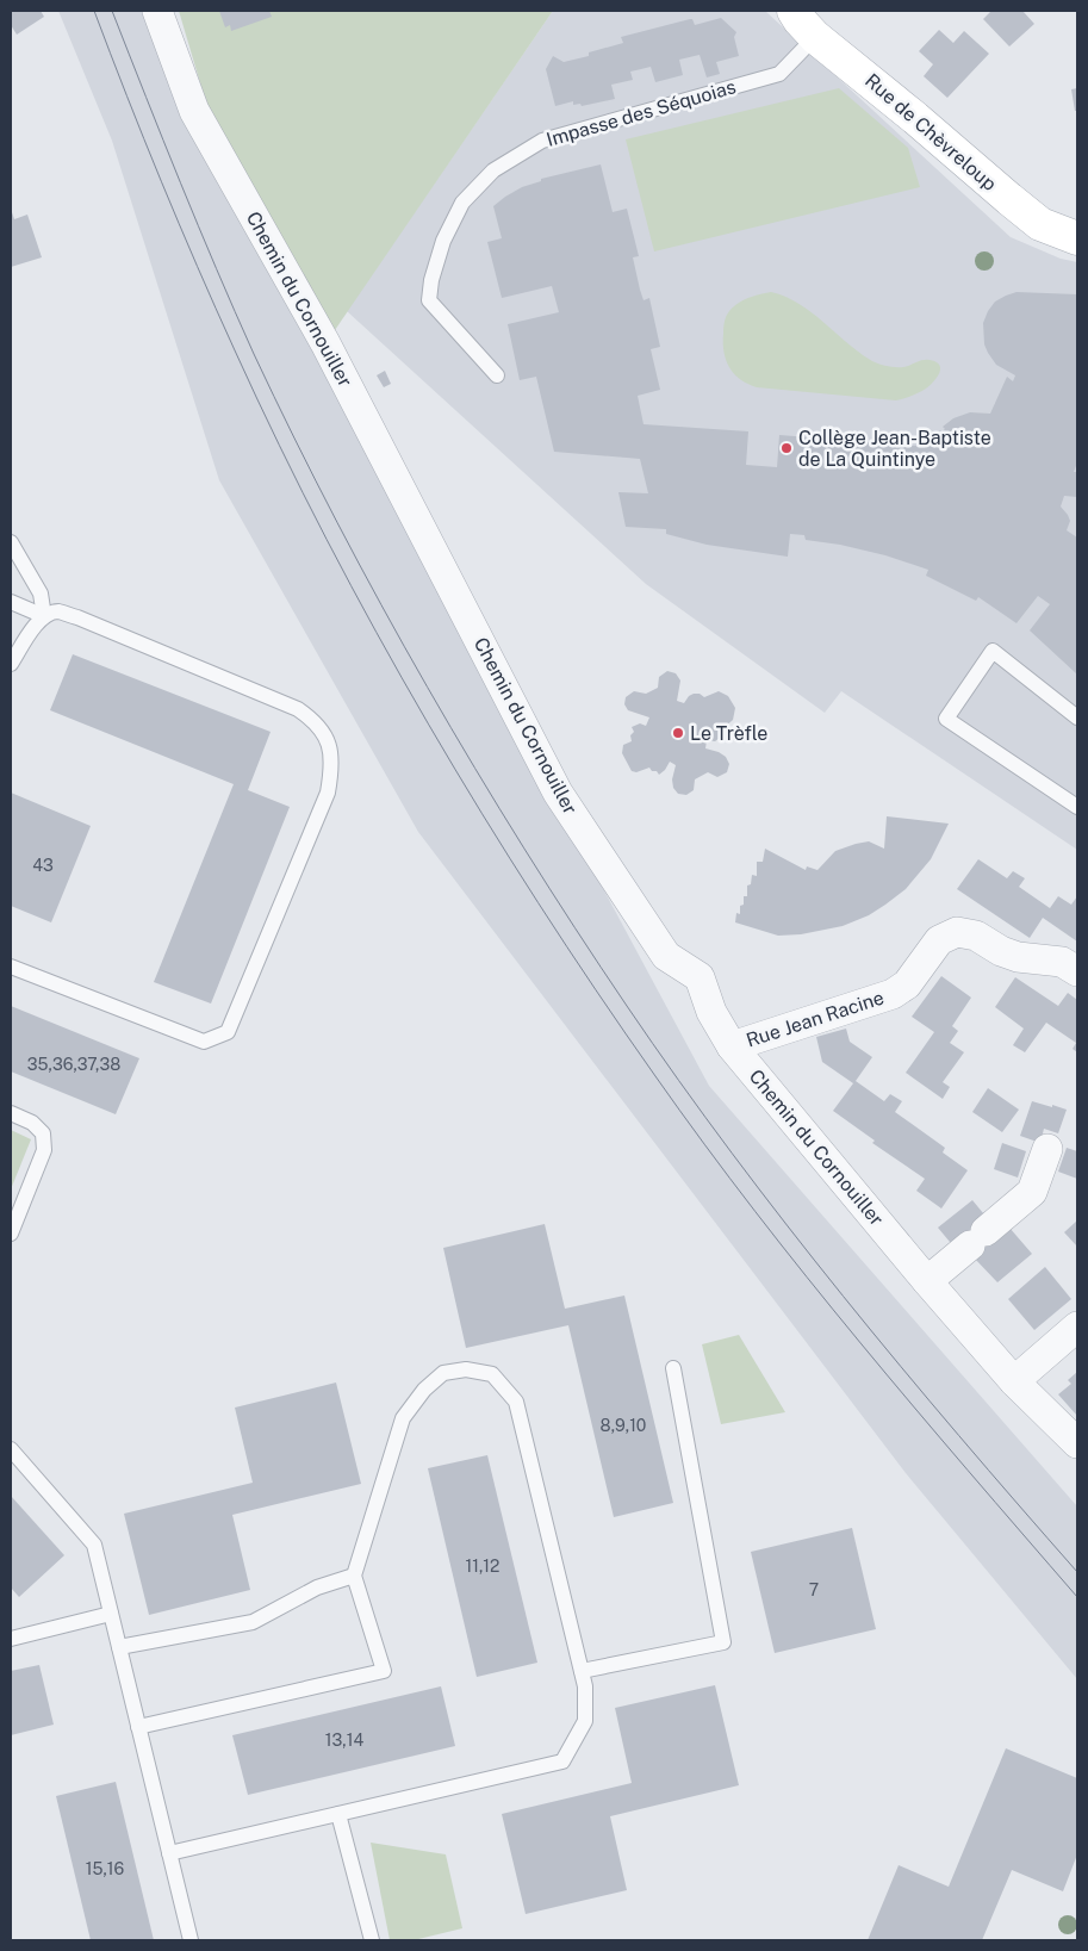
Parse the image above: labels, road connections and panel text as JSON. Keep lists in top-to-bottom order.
{
  "streets": {
    "street": ["Rue de Chèvreloup", "Chemin du Cornouiller", "Rue Jean Racine"],
    "lane": ["Impasse des Séquoias"]
  },
  "crossings": [
    ["Impasse des Séquoias", "Rue de Chèvreloup"],
    ["Chemin du Cornouiller", "Rue Jean Racine"]
  ],
  "places": ["Collège Jean-Baptiste de La Quintinye", "Le Trèfle"],
  "house_numbers": [
    "43",
    "35,36,37,38",
    "8,9,10",
    "11,12",
    "7",
    "13,14",
    "15,16"
  ]
}
